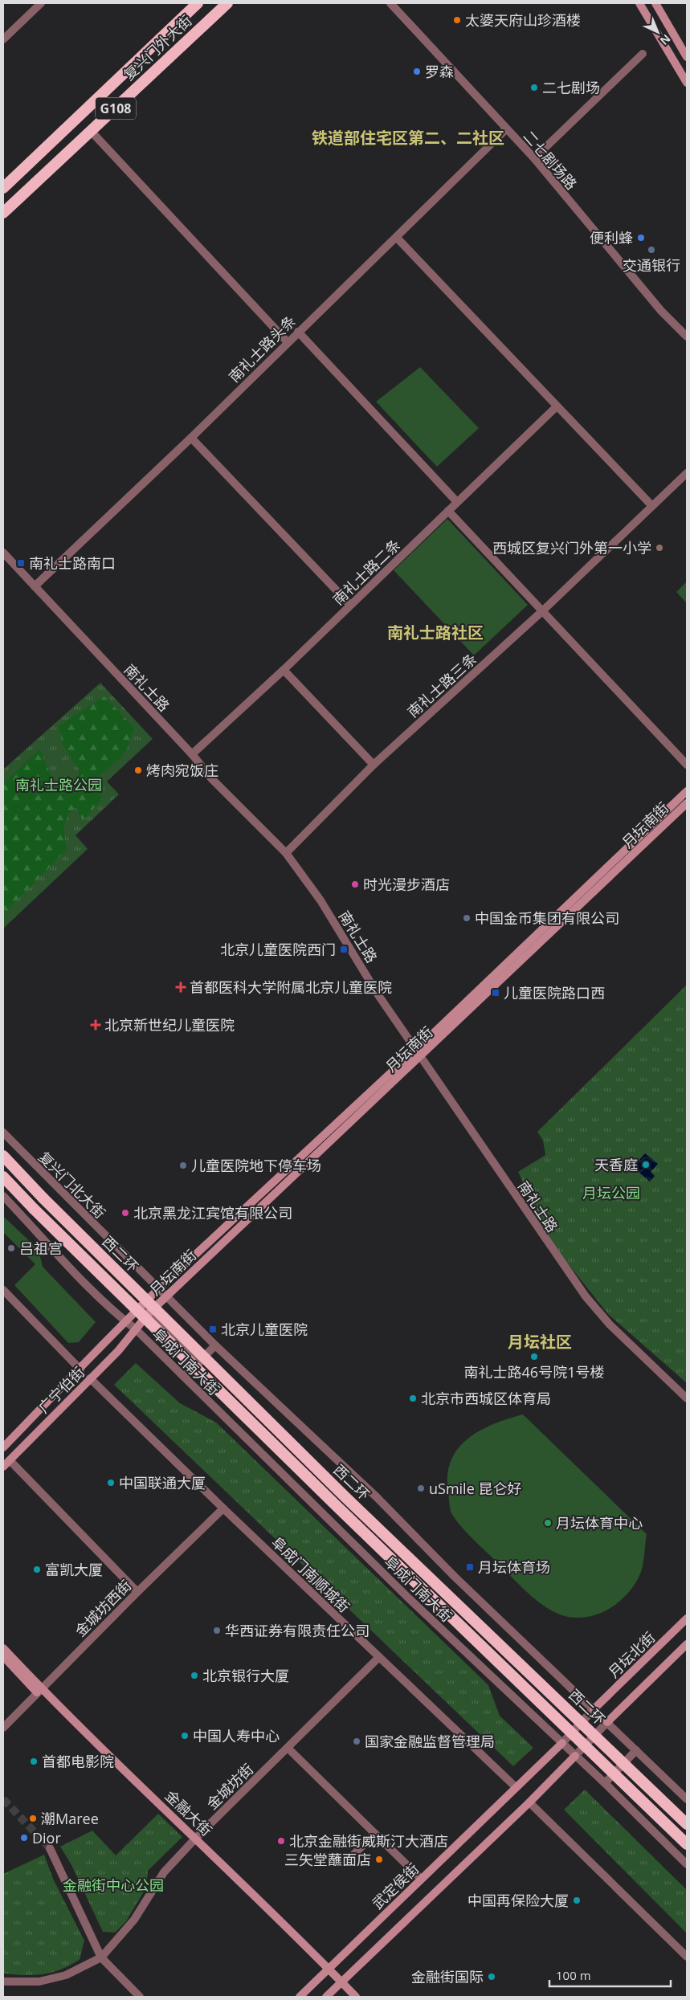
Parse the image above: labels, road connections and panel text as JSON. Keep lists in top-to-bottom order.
{
  "streets": {
    "highway": ["复兴门外大街", "G108", "西二环"],
    "main road": [
      "月坛南街",
      "广宁伯街",
      "月坛北街",
      "金融大街",
      "武定侯街"
    ],
    "street": [
      "二七剧场路",
      "南礼士路头条",
      "南礼士路二条",
      "南礼士路三条",
      "南礼士路",
      "复兴门北大街",
      "阜成门南大街",
      "阜成门南顺城街",
      "金城坊西街",
      "金城坊街"
    ]
  },
  "crossings": [
    ["二七剧场路", "南礼士路头条"],
    ["南礼士路头条", "南礼士路"],
    ["南礼士路二条", "南礼士路"],
    ["南礼士路三条", "南礼士路"],
    ["南礼士路", "月坛南街"],
    ["月坛南街", "复兴门北大街"],
    ["月坛南街", "阜成门南大街"],
    ["月坛南街", "广宁伯街"],
    ["阜成门南大街", "广宁伯街"],
    ["阜成门南大街", "武定侯街"],
    ["广宁伯街", "阜成门南顺城街"],
    ["阜成门南顺城街", "金城坊西街"],
    ["阜成门南顺城街", "金城坊街"],
    ["阜成门南顺城街", "武定侯街"],
    ["金城坊西街", "金融大街"],
    ["金城坊街", "金融大街"],
    ["金融大街", "武定侯街"]
  ],
  "districts": ["铁道部住宅区第二、二社区", "南礼士路社区", "月坛社区"],
  "parks": ["南礼士路公园", "月坛公园", "金融街中心公园"],
  "places": {
    "other": [
      "太婆天府山珍酒楼",
      "罗森",
      "二七剧场",
      "便利蜂",
      "交通银行",
      "西城区复兴门外第一小学",
      "烤肉宛饭庄",
      "时光漫步酒店",
      "中国金币集团有限公司",
      "天香庭",
      "儿童医院地下停车场",
      "北京黑龙江宾馆有限公司",
      "吕祖宫",
      "南礼士路46号院1号楼",
      "北京市西城区体育局",
      "中国联通大厦",
      "uSmile 昆仑好",
      "月坛体育中心",
      "富凯大厦",
      "华西证券有限责任公司",
      "北京银行大厦",
      "中国人寿中心",
      "国家金融监督管理局",
      "首都电影院",
      "潮Maree",
      "Dior",
      "北京金融街威斯汀大酒店",
      "三矢堂蘸面店",
      "中国再保险大厦",
      "金融街国际"
    ],
    "transit": [
      "南礼士路南口",
      "北京儿童医院西门",
      "儿童医院路口西",
      "北京儿童医院",
      "月坛体育场"
    ],
    "health": ["首都医科大学附属北京儿童医院", "北京新世纪儿童医院"]
  },
  "scale_bar": "100 m",
  "north": "bottom right"
}
